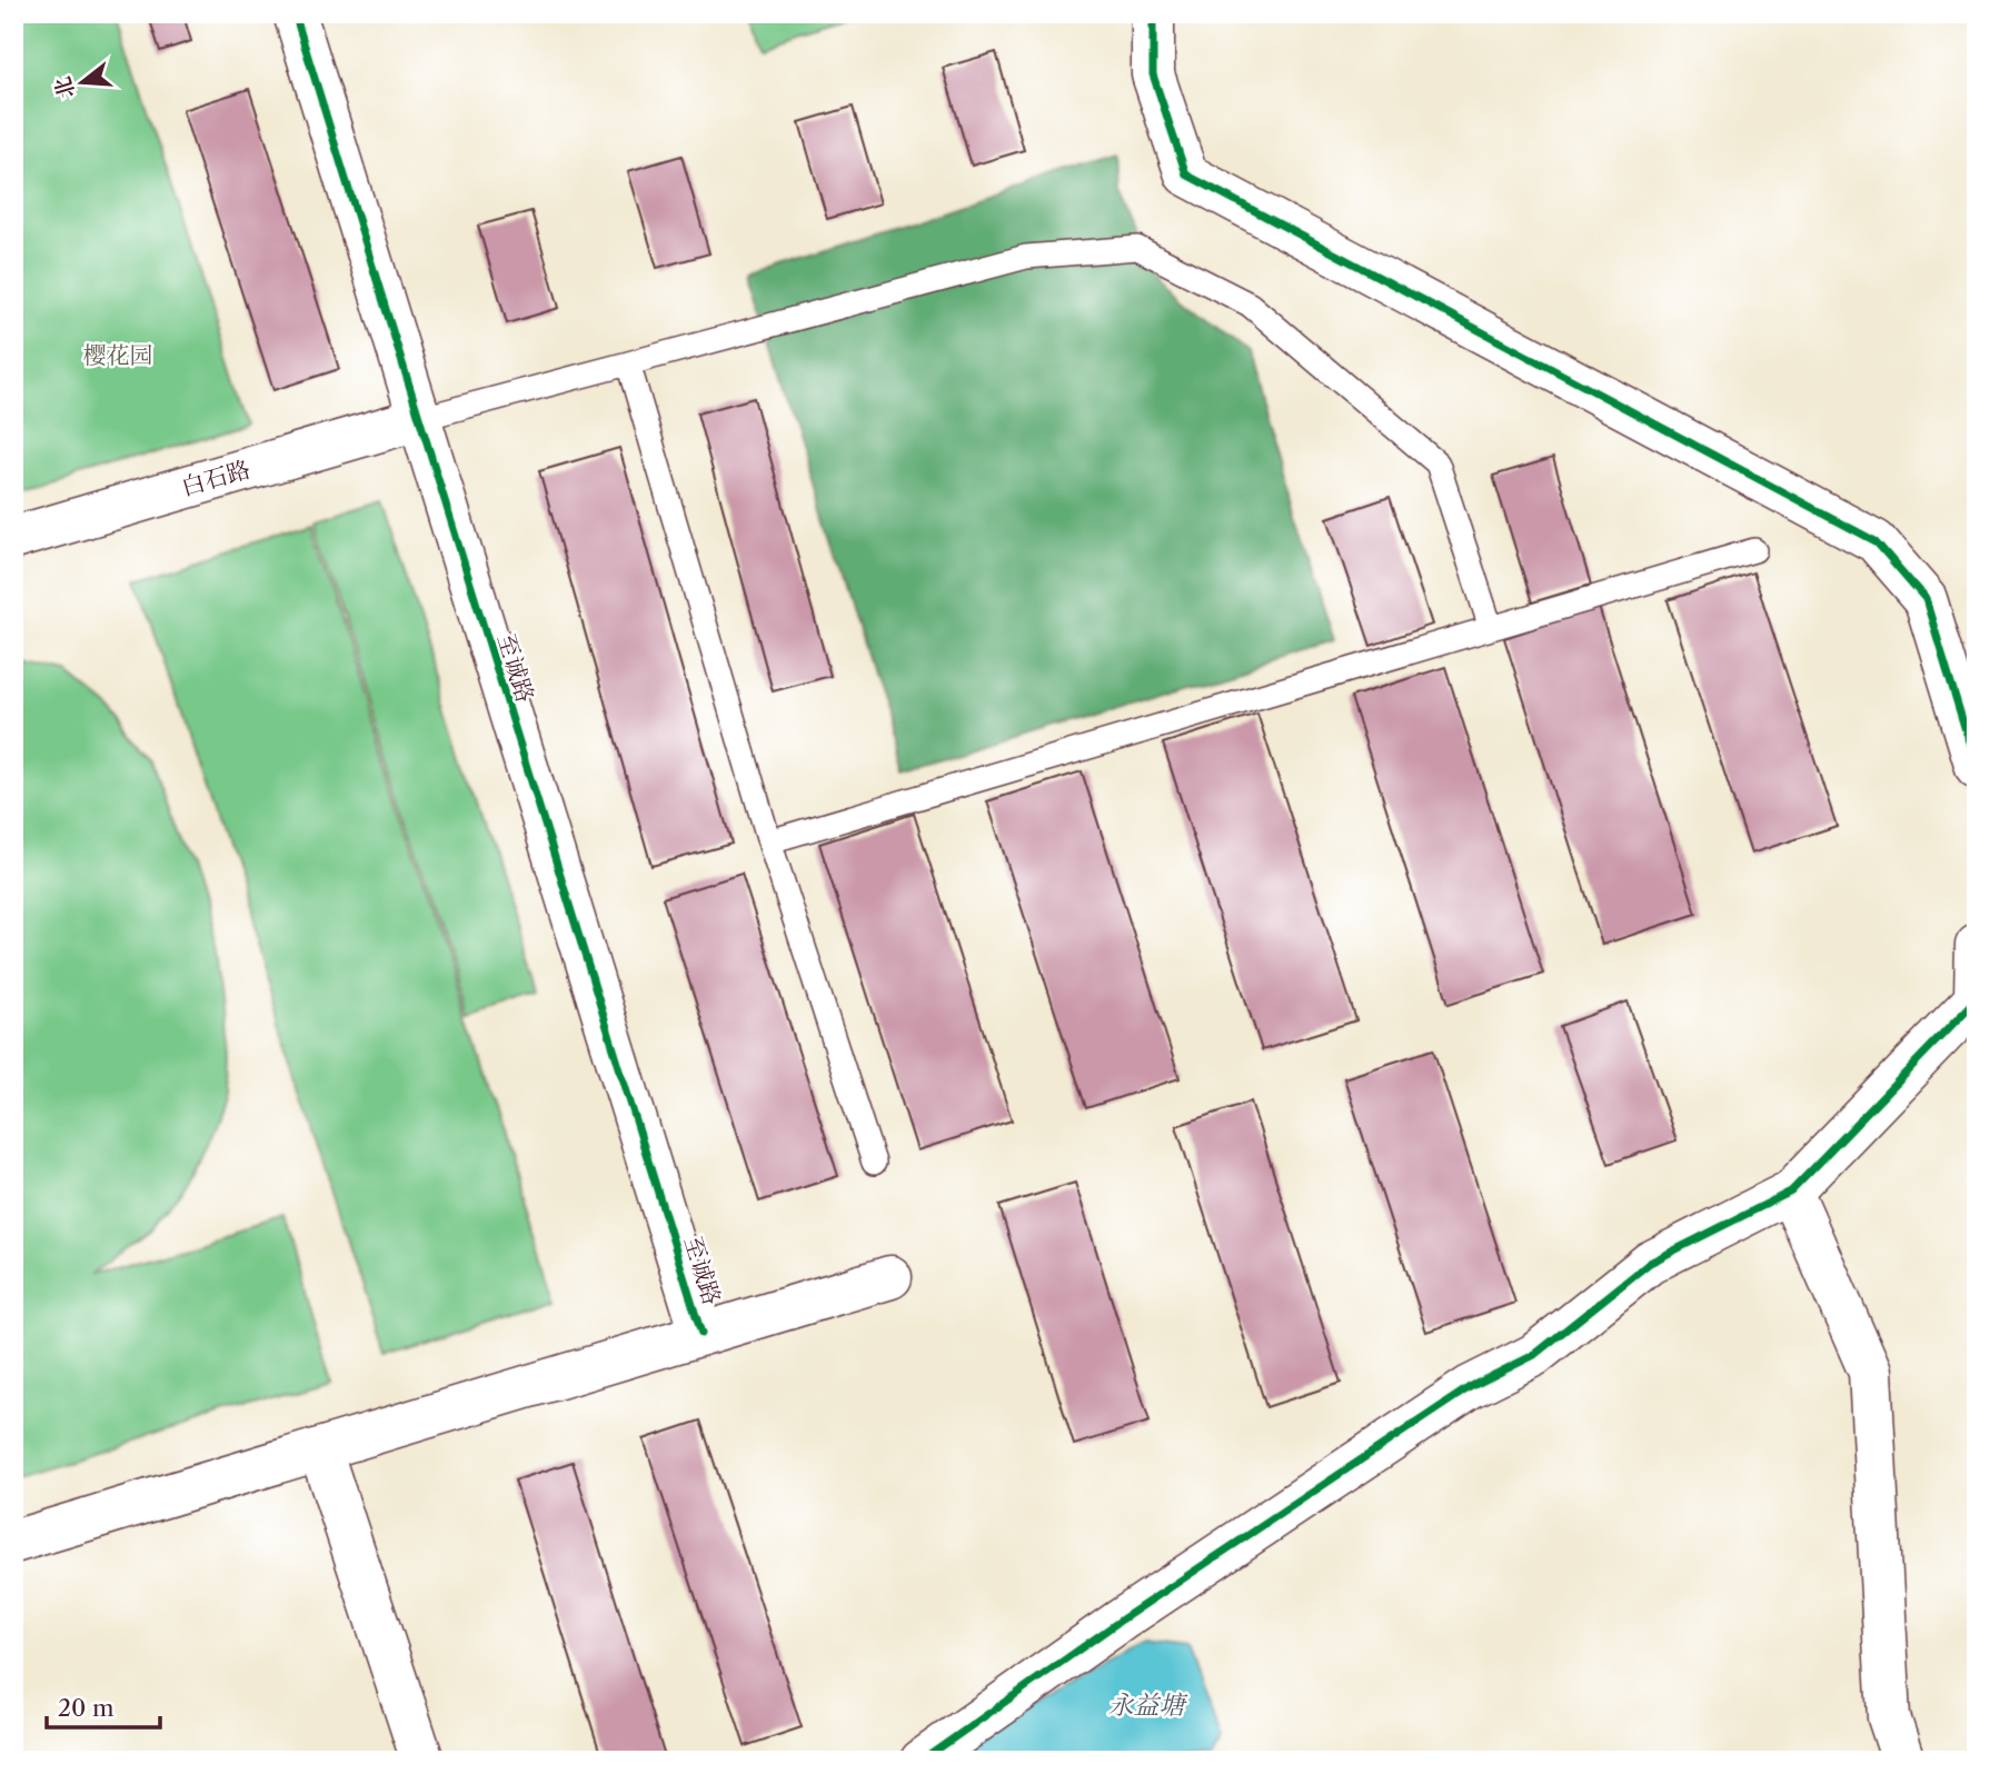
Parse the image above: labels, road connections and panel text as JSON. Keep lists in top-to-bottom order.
{
  "streets": {
    "street": ["白石路", "至诚路"]
  },
  "crossings": [
    ["白石路", "至诚路"]
  ],
  "water": ["永益塘"],
  "parks": ["樱花园"],
  "scale_bar": "20 m",
  "north": "left"
}
